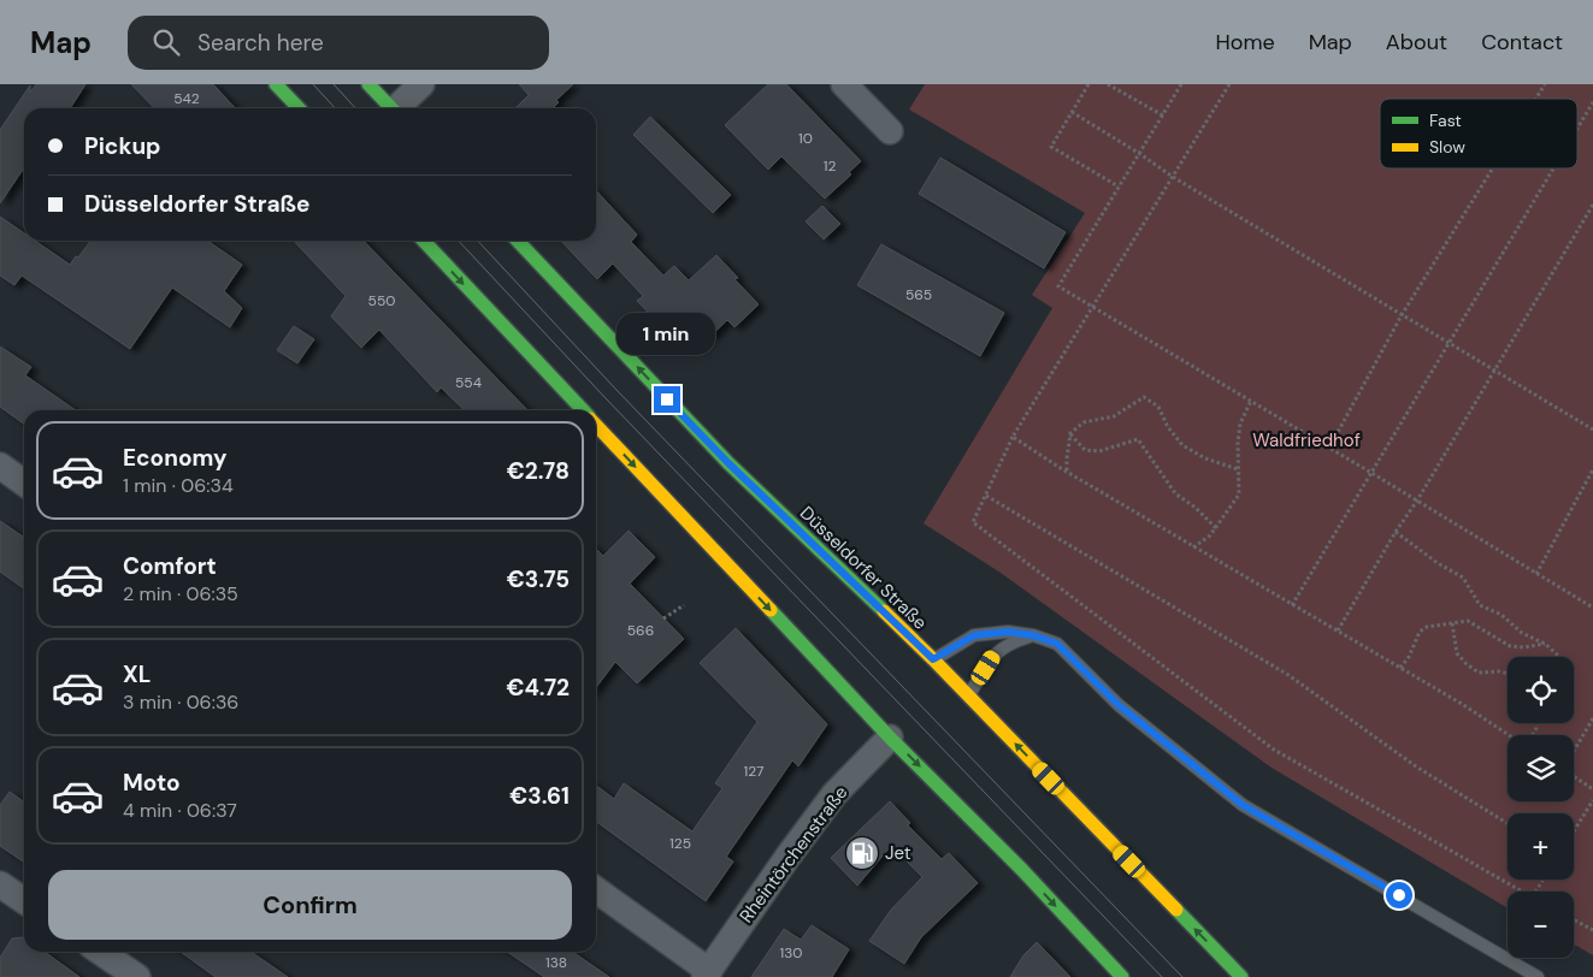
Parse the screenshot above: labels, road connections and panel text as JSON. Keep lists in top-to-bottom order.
{
  "streets": {
    "main road": ["Düsseldorfer Straße"],
    "street": ["Rheintörchenstraße"]
  },
  "parks": ["Waldfriedhof"],
  "places": {
    "fuel station": ["Jet"]
  },
  "house_numbers": [
    "542",
    "10",
    "12",
    "565",
    "550",
    "554",
    "566",
    "127",
    "125",
    "130",
    "138"
  ],
  "legend": ["Fast", "Slow"],
  "page": {
    "header": "Map",
    "search": "Search here",
    "nav": [
      "Home",
      "Map",
      "About",
      "Contact"
    ],
    "banner": ["Pickup", "Düsseldorfer Straße"],
    "bubble": "1 min",
    "list": [
      {
        "name": "Economy",
        "note": "1 min · 06:34",
        "value": "€2.78"
      },
      {
        "name": "Comfort",
        "note": "2 min · 06:35",
        "value": "€3.75"
      },
      {
        "name": "XL",
        "note": "3 min · 06:36",
        "value": "€4.72"
      },
      {
        "name": "Moto",
        "note": "4 min · 06:37",
        "value": "€3.61"
      }
    ],
    "map_buttons": ["+", "−"],
    "buttons": "Confirm"
  }
}
